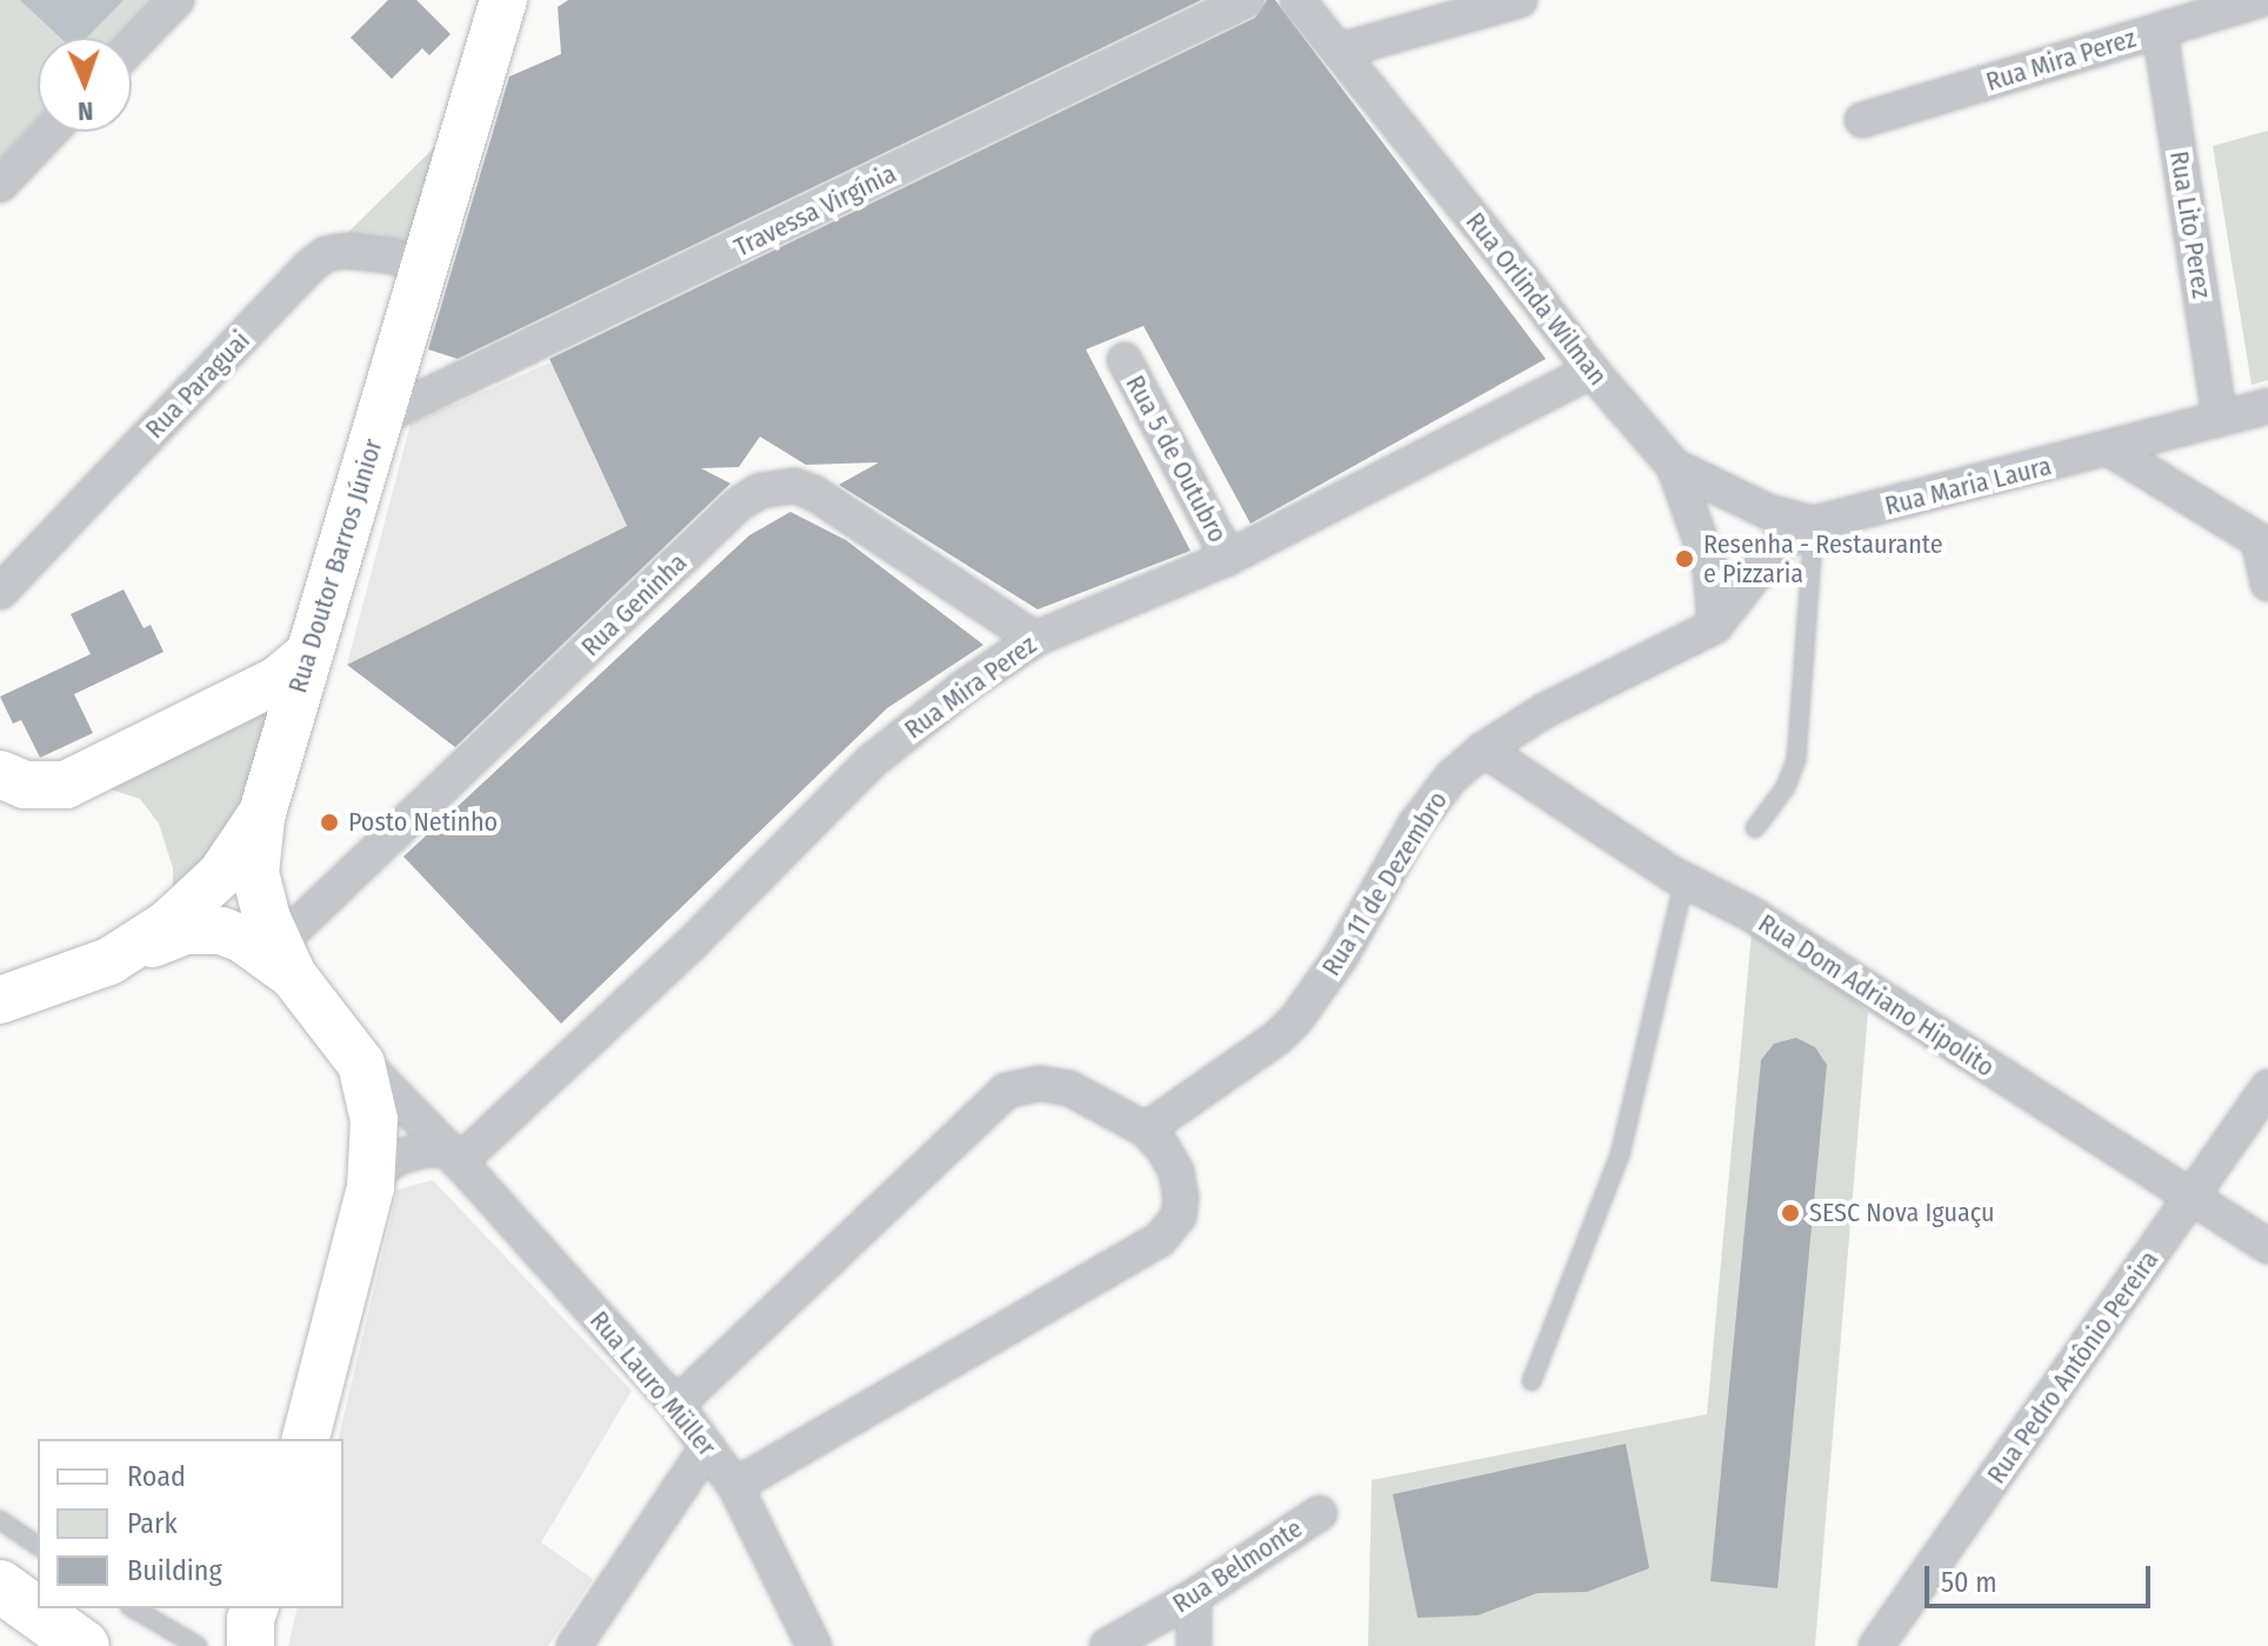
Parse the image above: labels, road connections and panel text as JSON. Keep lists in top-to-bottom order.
{
  "streets": {
    "main road": ["Rua Doutor Barros Júnior", "Rua Lauro Müller"],
    "street": [
      "Rua Mira Perez",
      "Travessa Virgínia",
      "Rua Lito Perez",
      "Rua Orlinda Wilman",
      "Rua Paraguai",
      "Rua 5 de Outubro",
      "Rua Maria Laura",
      "Rua Geninha",
      "Rua 11 de Dezembro",
      "Rua Dom Adriano Hipolito",
      "Rua Pedro Antônio Pereira",
      "Rua Belmonte"
    ]
  },
  "crossings": [
    ["Rua Mira Perez", "Rua Lito Perez"],
    ["Rua Mira Perez", "Rua Orlinda Wilman"],
    ["Rua Mira Perez", "Rua 5 de Outubro"],
    ["Rua Mira Perez", "Rua Geninha"],
    ["Rua Mira Perez", "Rua Lauro Müller"],
    ["Travessa Virgínia", "Rua Doutor Barros Júnior"],
    ["Rua Lito Perez", "Rua Maria Laura"],
    ["Rua Orlinda Wilman", "Rua Maria Laura"],
    ["Rua Orlinda Wilman", "Rua 11 de Dezembro"],
    ["Rua Paraguai", "Rua Doutor Barros Júnior"],
    ["Rua Maria Laura", "Rua 11 de Dezembro"],
    ["Rua Doutor Barros Júnior", "Rua Lauro Müller"],
    ["Rua Geninha", "Rua Lauro Müller"],
    ["Rua 11 de Dezembro", "Rua Dom Adriano Hipolito"],
    ["Rua Dom Adriano Hipolito", "Rua Pedro Antônio Pereira"]
  ],
  "places": ["Resenha - Restaurante e Pizzaria", "Posto Netinho", "SESC Nova Iguaçu"],
  "legend": ["Road", "Park", "Building"],
  "scale_bar": "50 m",
  "north": "bottom"
}
